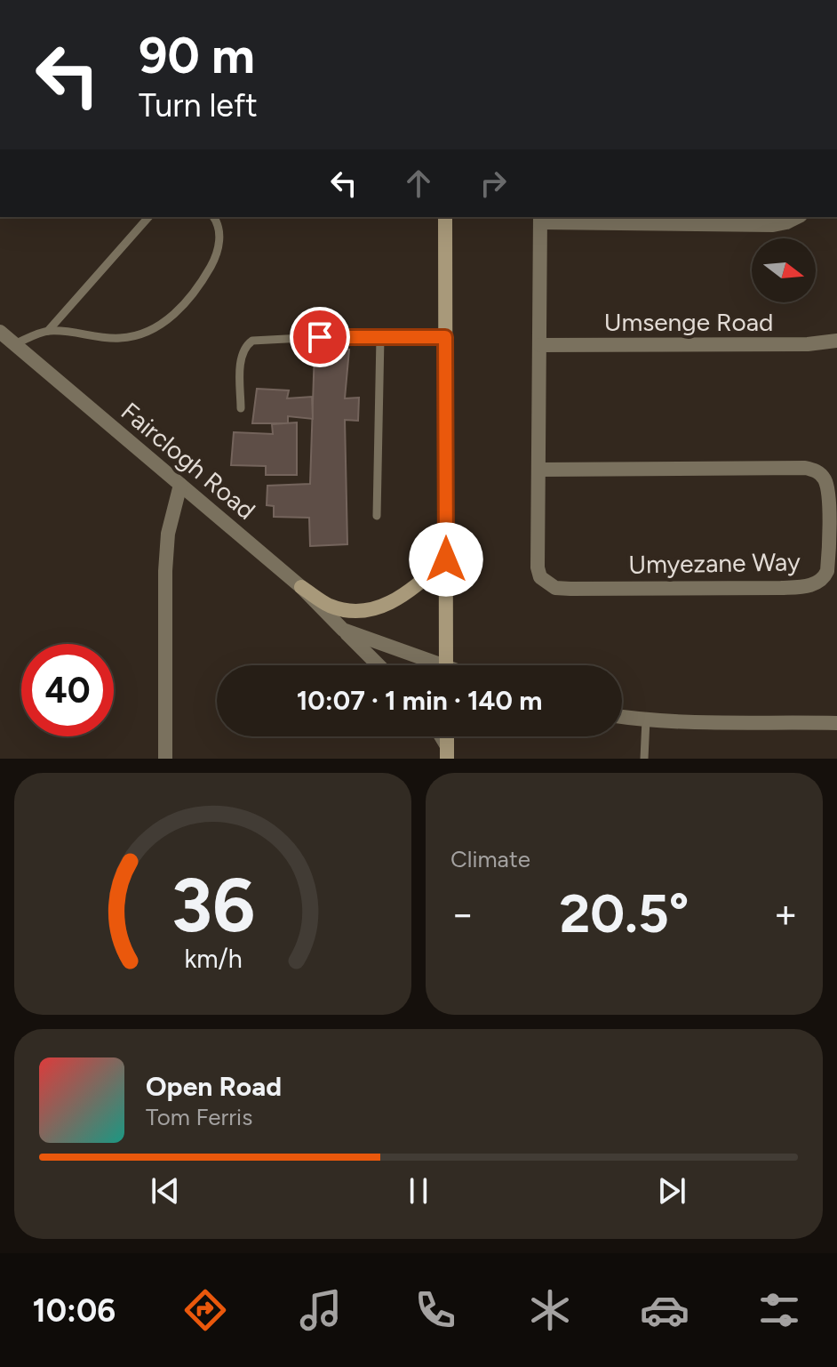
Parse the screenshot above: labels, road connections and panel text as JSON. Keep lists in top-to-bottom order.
{
  "streets": {
    "street": ["Umsenge Road", "Fairclogh Road", "Umyezane Way"]
  },
  "crossings": [
    ["Umsenge Road", "Umyezane Way"]
  ],
  "north": "right",
  "page": {
    "turn": ["90 m", "Turn left"],
    "limit": "40",
    "trip": "10:07 · 1 min · 140 m",
    "tile": "Climate",
    "heat": ["−", "20.5°", "+"],
    "song": ["Open Road", "Tom Ferris"],
    "tabs": "10:06",
    "gauge": ["36", "km/h"]
  }
}
